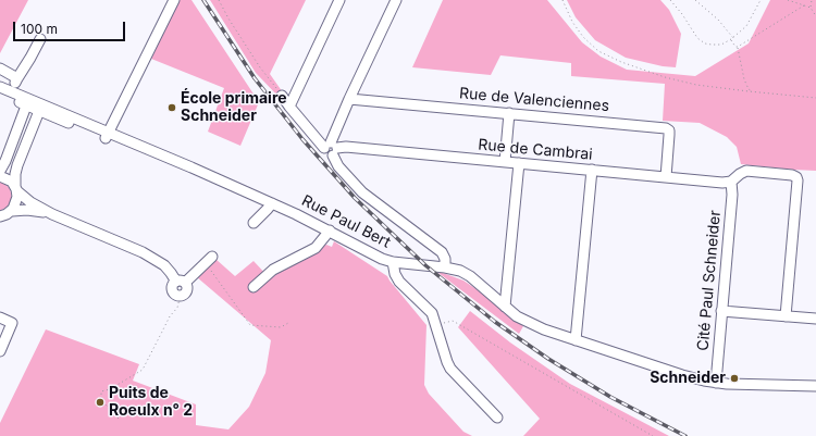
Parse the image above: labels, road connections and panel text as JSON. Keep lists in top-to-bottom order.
{
  "streets": {
    "street": [
      "Rue de Valenciennes",
      "Rue de Cambrai",
      "Rue Paul Bert",
      "Cité Paul Schneider"
    ]
  },
  "crossings": [
    ["Rue de Valenciennes", "Rue de Cambrai"],
    ["Rue de Cambrai", "Cité Paul Schneider"],
    ["Rue Paul Bert", "Cité Paul Schneider"]
  ],
  "places": ["École primaire Schneider", "Schneider", "Puits de Roeulx n° 2"],
  "scale_bar": "100 m"
}
